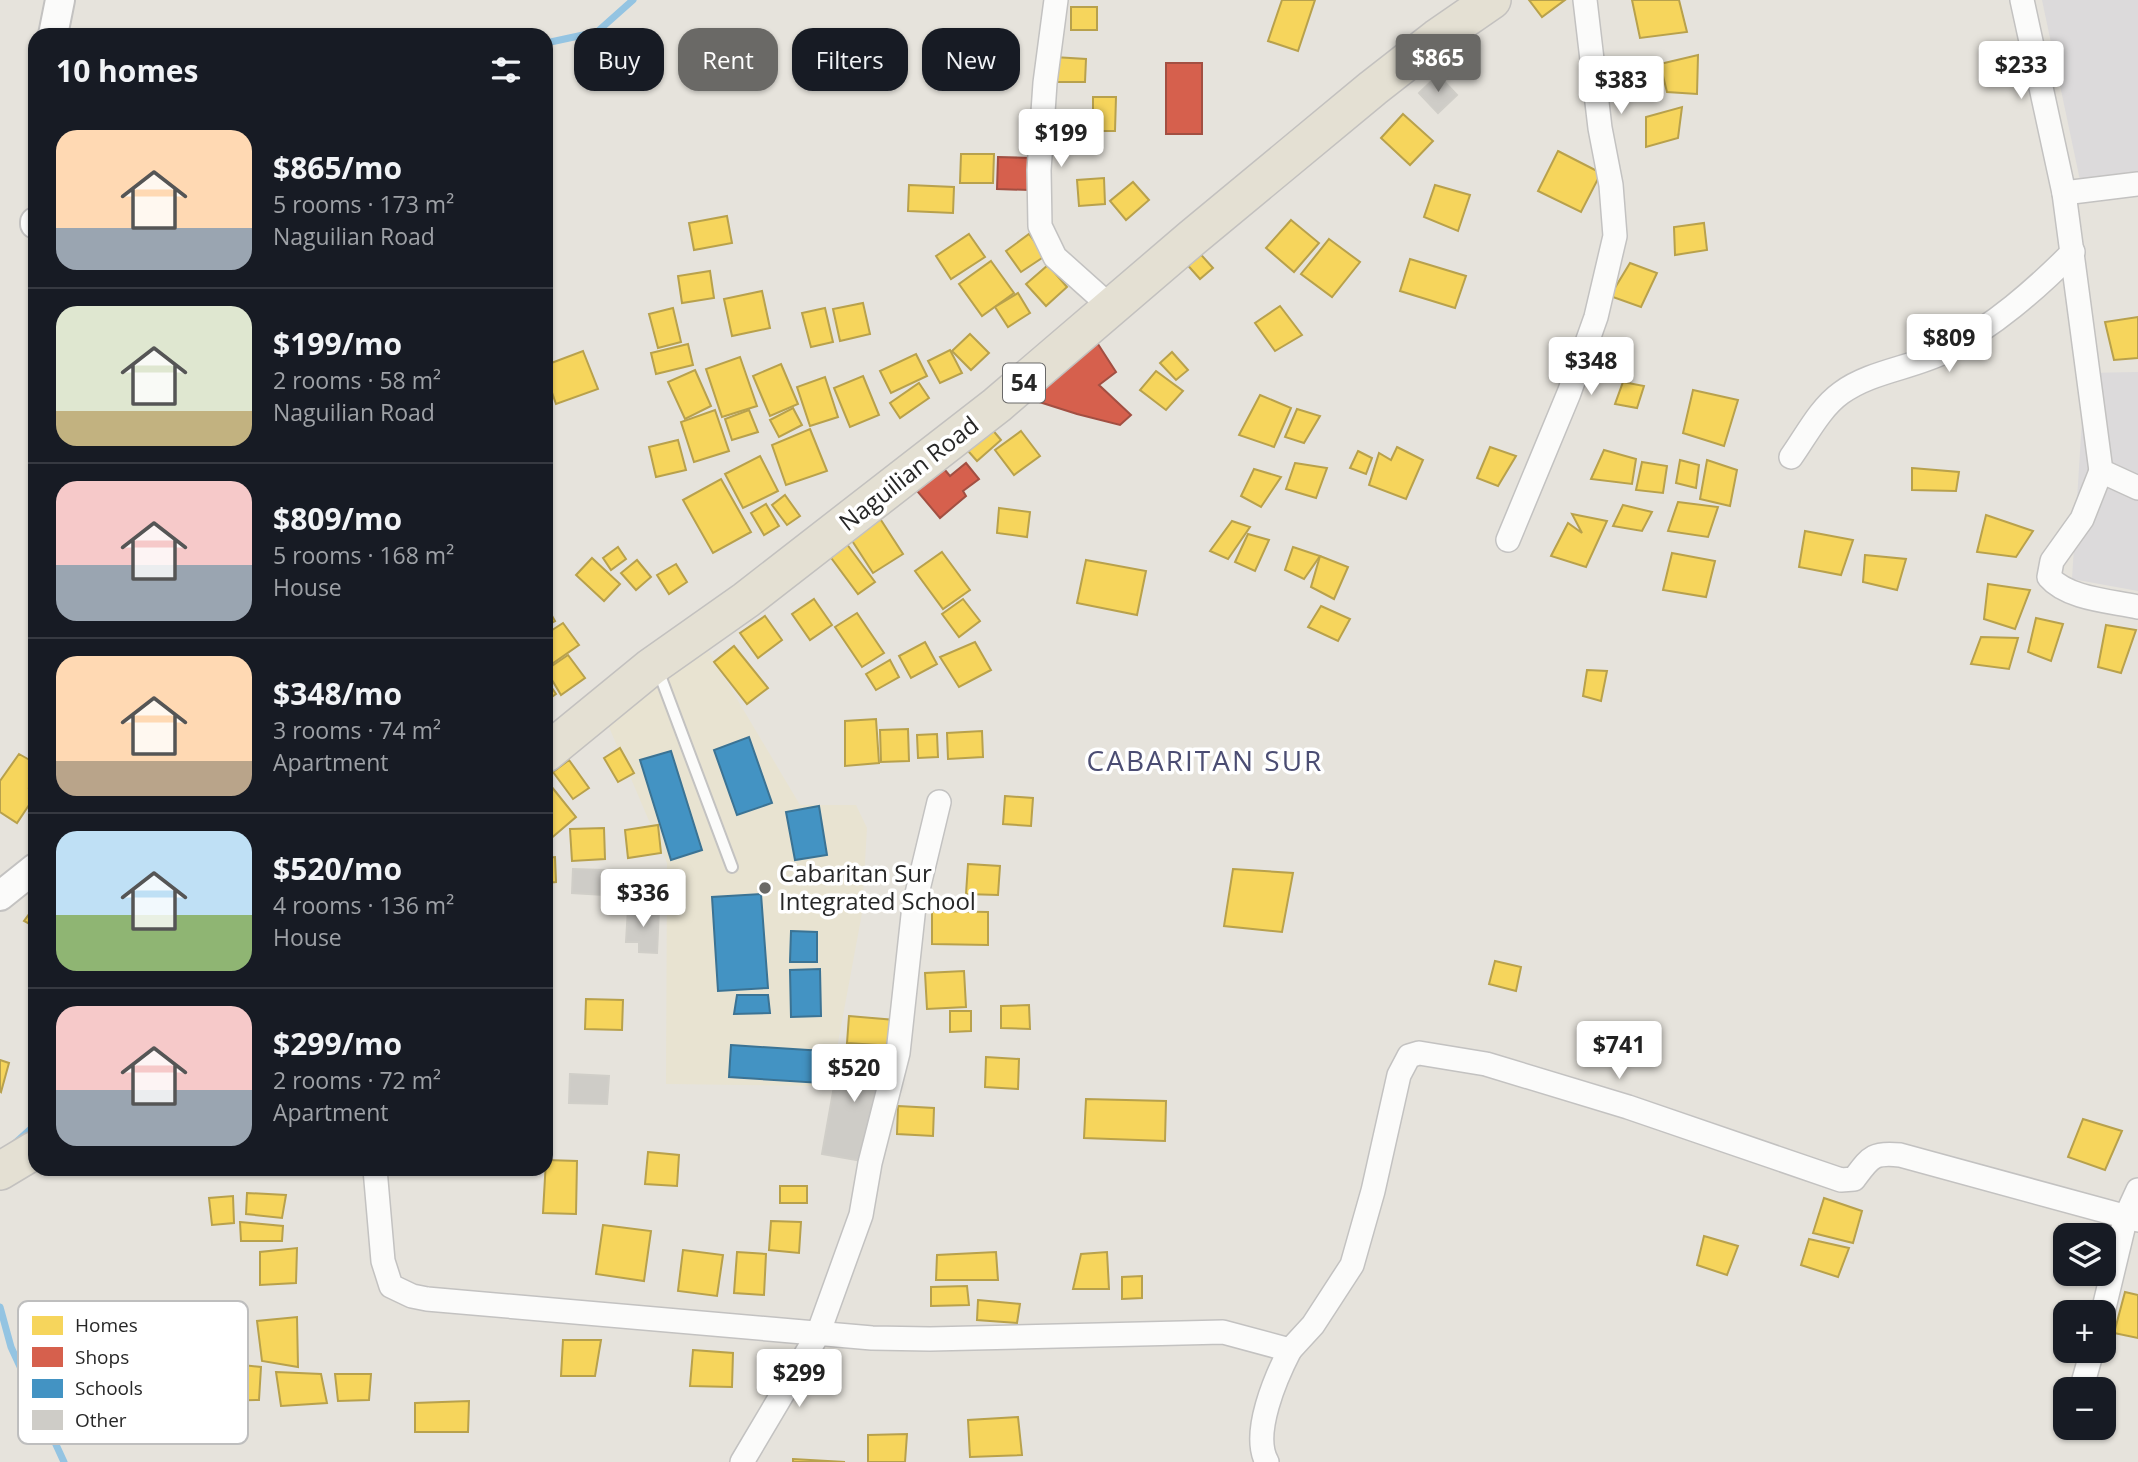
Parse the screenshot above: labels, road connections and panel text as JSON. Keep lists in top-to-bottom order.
{
  "streets": {
    "highway": ["54", "Naguilian Road"]
  },
  "districts": ["CABARITAN SUR"],
  "places": ["Cabaritan Sur Integrated School"],
  "legend": [
    "Homes",
    "Shops",
    "Schools",
    "Other"
  ],
  "page": {
    "chip": [
      "Buy",
      "Rent",
      "Filters",
      "New"
    ],
    "heading": "10 homes",
    "price": [
      "$865",
      "$233",
      "$383",
      "$199",
      "$809",
      "$348",
      "$336",
      "$741",
      "$520",
      "$299"
    ],
    "list": [
      {
        "name": "$865/mo",
        "note": "5 rooms · 173 m² · Naguilian Road"
      },
      {
        "name": "$199/mo",
        "note": "2 rooms · 58 m² · Naguilian Road"
      },
      {
        "name": "$809/mo",
        "note": "5 rooms · 168 m² · House"
      },
      {
        "name": "$348/mo",
        "note": "3 rooms · 74 m² · Apartment"
      },
      {
        "name": "$520/mo",
        "note": "4 rooms · 136 m² · House"
      },
      {
        "name": "$299/mo",
        "note": "2 rooms · 72 m² · Apartment"
      }
    ],
    "map_buttons": ["+", "−"]
  }
}
